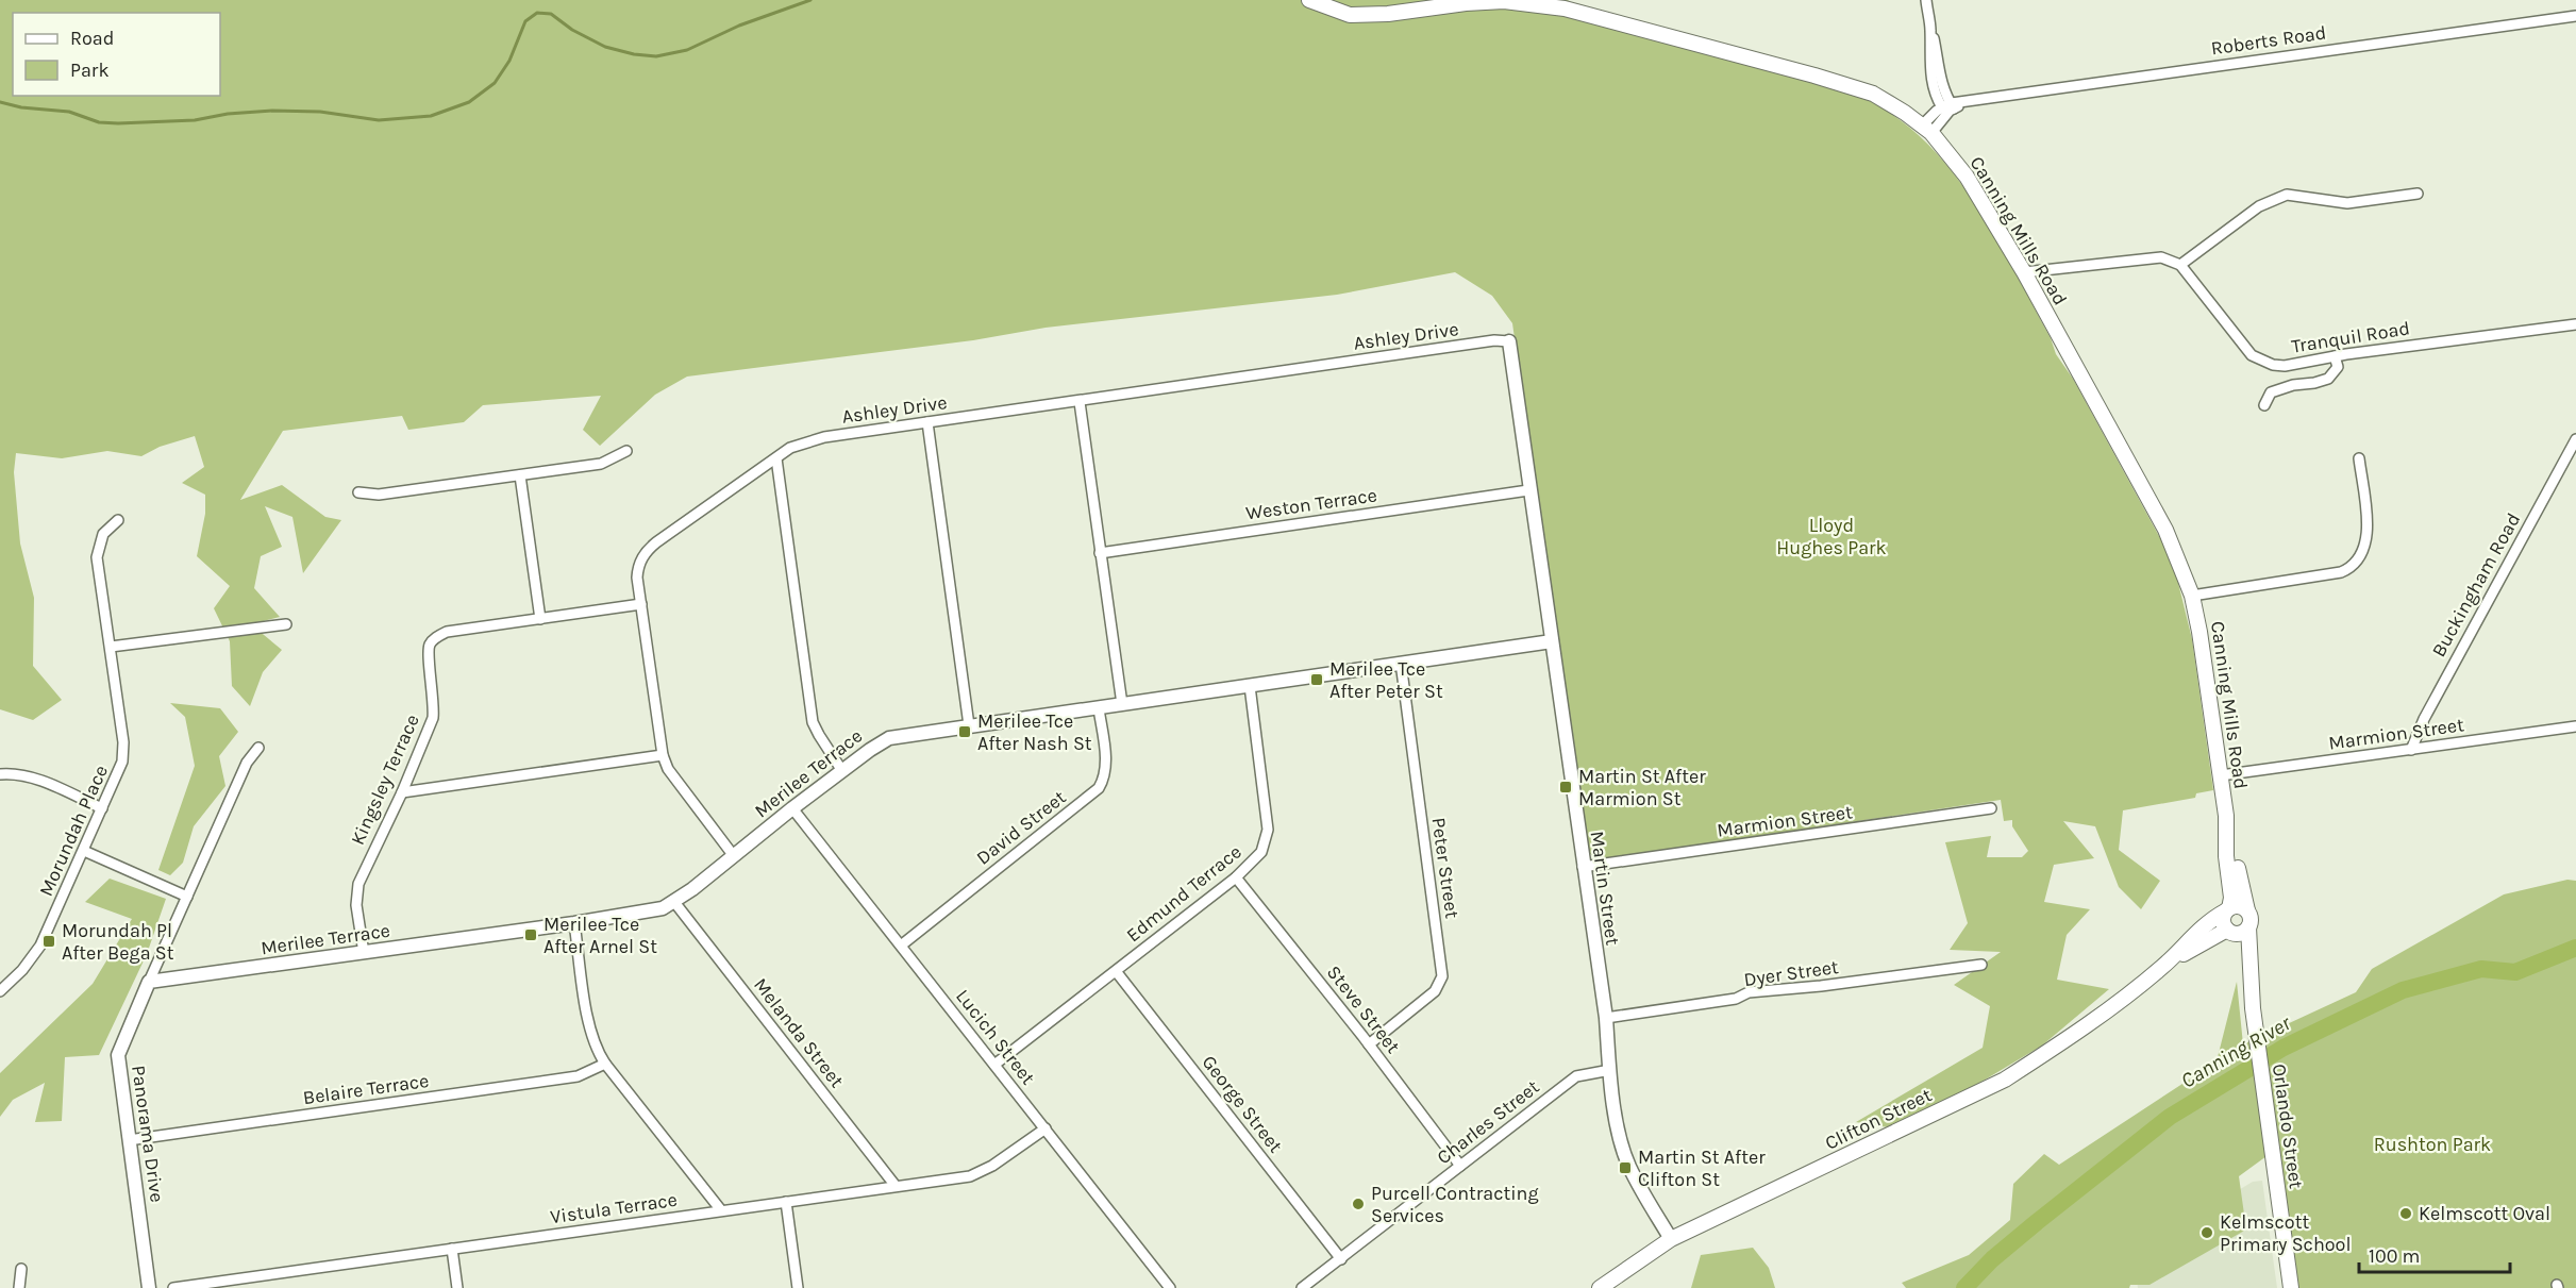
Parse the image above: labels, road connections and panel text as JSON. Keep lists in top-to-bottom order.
{
  "streets": {
    "main road": ["Canning Mills Road", "Clifton Street", "Orlando Street"],
    "street": [
      "Roberts Road",
      "Ashley Drive",
      "Tranquil Road",
      "Weston Terrace",
      "Buckingham Road",
      "Marmion Street",
      "Merilee Terrace",
      "Kingsley Terrace",
      "David Street",
      "Morundah Place",
      "Peter Street",
      "Martin Street",
      "Edmund Terrace",
      "Dyer Street",
      "Steve Street",
      "Melanda Street",
      "Lucich Street",
      "Belaire Terrace",
      "George Street",
      "Charles Street",
      "Panorama Drive",
      "Vistula Terrace"
    ]
  },
  "crossings": [
    ["Roberts Road", "Canning Mills Road"],
    ["Canning Mills Road", "Marmion Street"],
    ["Canning Mills Road", "Clifton Street"],
    ["Canning Mills Road", "Orlando Street"],
    ["Ashley Drive", "Merilee Terrace"],
    ["Ashley Drive", "Kingsley Terrace"],
    ["Ashley Drive", "Martin Street"],
    ["Weston Terrace", "Martin Street"],
    ["Buckingham Road", "Marmion Street"],
    ["Marmion Street", "Martin Street"],
    ["Merilee Terrace", "Kingsley Terrace"],
    ["Merilee Terrace", "David Street"],
    ["Merilee Terrace", "Peter Street"],
    ["Merilee Terrace", "Martin Street"],
    ["Merilee Terrace", "Edmund Terrace"],
    ["Merilee Terrace", "Melanda Street"],
    ["Merilee Terrace", "Lucich Street"],
    ["Merilee Terrace", "Panorama Drive"],
    ["David Street", "Lucich Street"],
    ["Peter Street", "Steve Street"],
    ["Martin Street", "Dyer Street"],
    ["Martin Street", "Clifton Street"],
    ["Martin Street", "Charles Street"],
    ["Edmund Terrace", "Steve Street"],
    ["Edmund Terrace", "Lucich Street"],
    ["Edmund Terrace", "George Street"],
    ["Steve Street", "Charles Street"],
    ["Melanda Street", "Vistula Terrace"],
    ["Lucich Street", "Vistula Terrace"],
    ["Belaire Terrace", "Panorama Drive"],
    ["George Street", "Charles Street"],
    ["Clifton Street", "Orlando Street"]
  ],
  "water": ["Canning River"],
  "parks": ["Lloyd Hughes Park", "Rushton Park"],
  "places": {
    "transit": [
      "Merilee Tce After Peter St",
      "Merilee Tce After Nash St",
      "Martin St After Marmion St",
      "Merilee Tce After Arnel St",
      "Morundah Pl After Bega St",
      "Martin St After Clifton St"
    ],
    "other": ["Purcell Contracting Services", "Kelmscott Oval", "Kelmscott Primary School"]
  },
  "legend": ["Road", "Park"],
  "scale_bar": "100 m"
}
